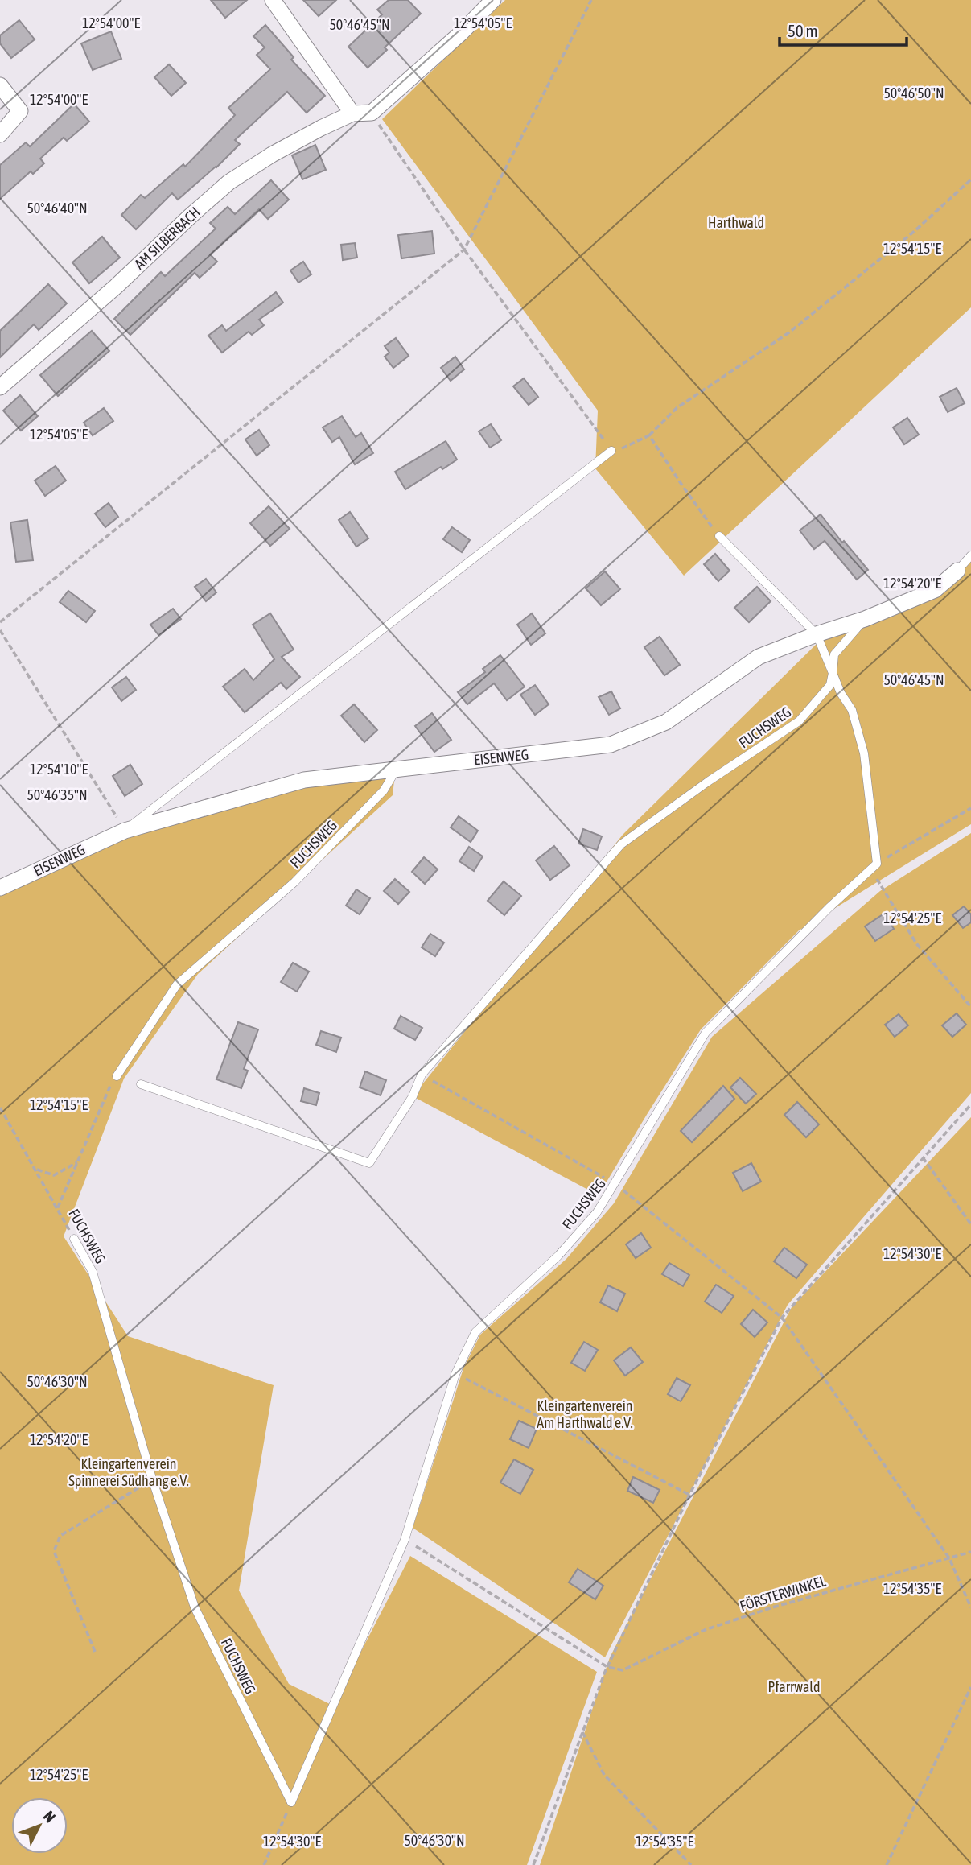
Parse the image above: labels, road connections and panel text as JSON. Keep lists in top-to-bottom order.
{
  "streets": {
    "street": ["AM SILBERBACH", "EISENWEG"],
    "lane": ["FUCHSWEG"],
    "path": ["FÖRSTERWINKEL"]
  },
  "crossings": [
    ["FUCHSWEG", "EISENWEG"]
  ],
  "parks": [
    "Harthwald",
    "Kleingartenverein Am Harthwald e.V.",
    "Kleingartenverein Spinnerei Südhang e.V.",
    "Pfarrwald"
  ],
  "scale_bar": "50 m",
  "north": "top right",
  "coordinates": [
    "12°54'00\"E",
    "12°54'05\"E",
    "50°46'45\"N",
    "50°46'50\"N",
    "50°46'40\"N",
    "12°54'15\"E",
    "12°54'20\"E",
    "12°54'10\"E",
    "50°46'35\"N",
    "12°54'25\"E",
    "12°54'30\"E",
    "50°46'30\"N",
    "12°54'35\"E"
  ]
}
